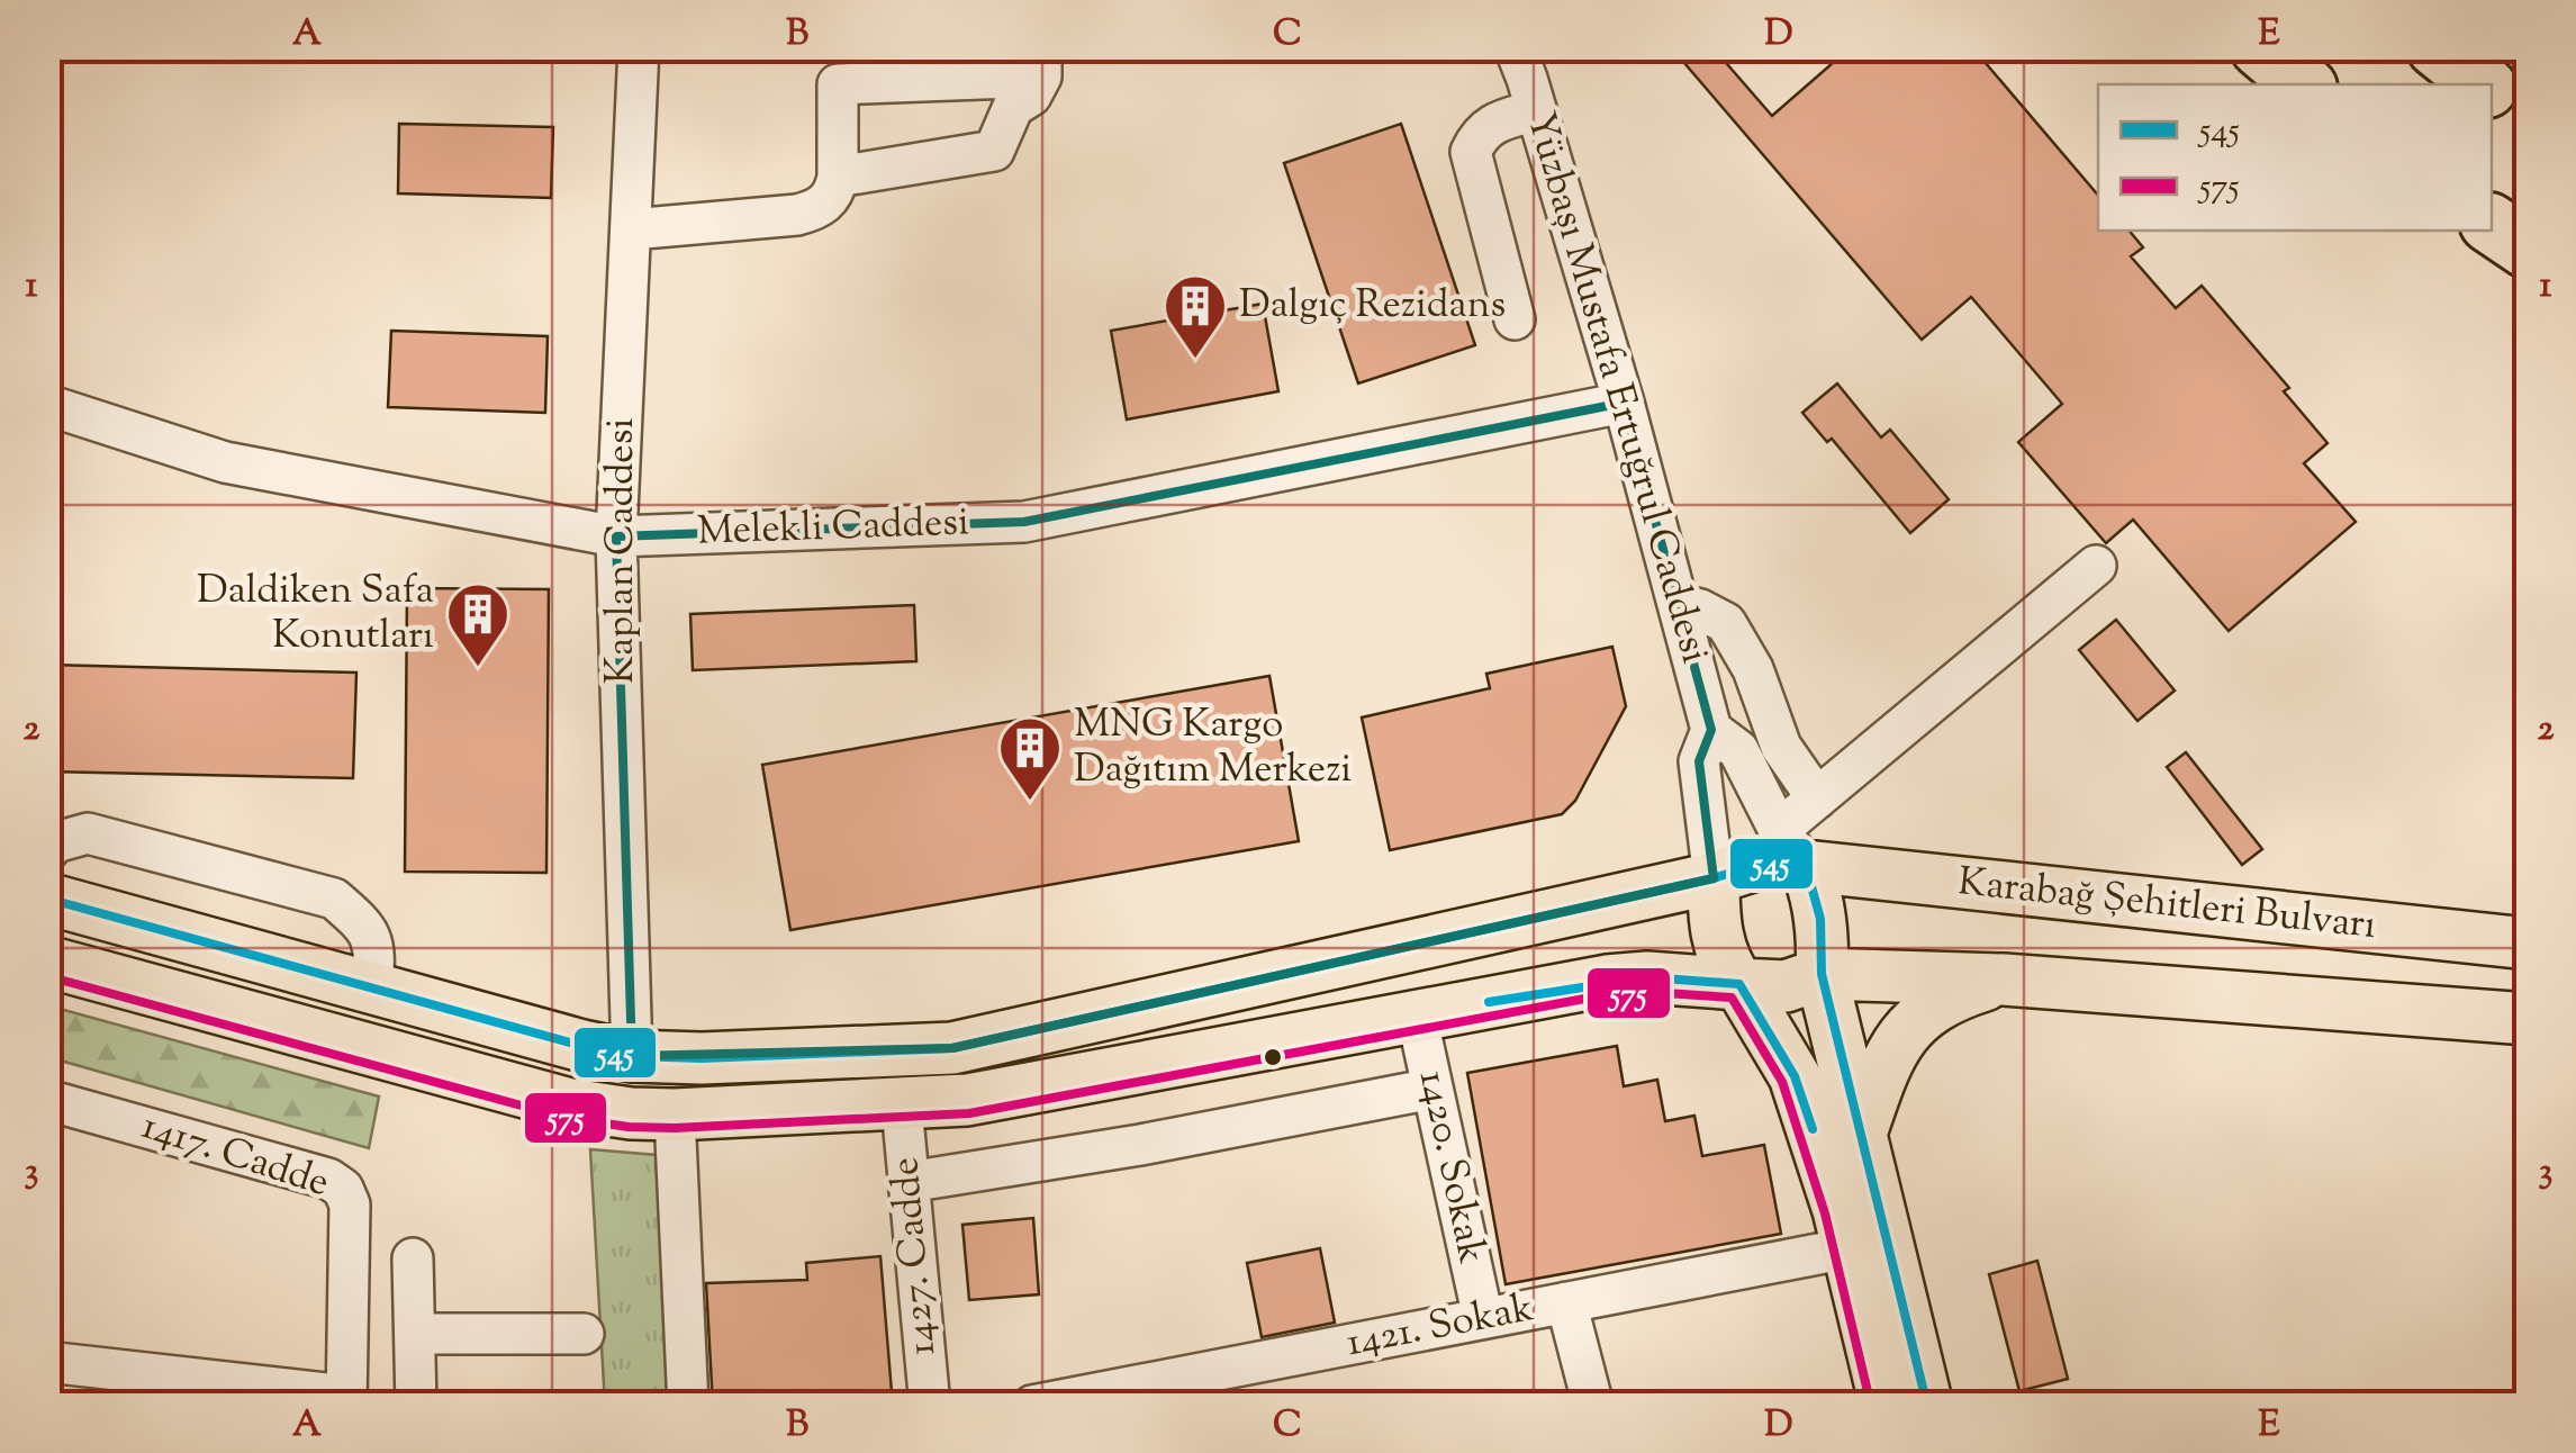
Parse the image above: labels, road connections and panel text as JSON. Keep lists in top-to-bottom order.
{
  "streets": {
    "main road": ["Karabağ Şehitleri Bulvarı"],
    "street": [
      "Yüzbaşı Mustafa Ertuğrul Caddesi",
      "Melekli Caddesi",
      "Kaplan Caddesi",
      "1417. Cadde",
      "1420. Sokak",
      "1427. Cadde",
      "1421. Sokak"
    ]
  },
  "crossings": [
    ["Yüzbaşı Mustafa Ertuğrul Caddesi", "Melekli Caddesi"],
    ["Yüzbaşı Mustafa Ertuğrul Caddesi", "Karabağ Şehitleri Bulvarı"],
    ["Melekli Caddesi", "Kaplan Caddesi"],
    ["Kaplan Caddesi", "Karabağ Şehitleri Bulvarı"],
    ["Karabağ Şehitleri Bulvarı", "1420. Sokak"],
    ["Karabağ Şehitleri Bulvarı", "1427. Cadde"],
    ["1420. Sokak", "1421. Sokak"]
  ],
  "places": {
    "building": ["Dalgıç Rezidans", "Daldiken Safa Konutları", "MNG Kargo Dağıtım Merkezi"]
  },
  "lines": ["transit line 545", "transit line 575"],
  "legend": ["545", "575"],
  "grid": {
    "columns": [
      "A",
      "B",
      "C",
      "D",
      "E"
    ],
    "rows": ["1", "2", "3"]
  }
}
